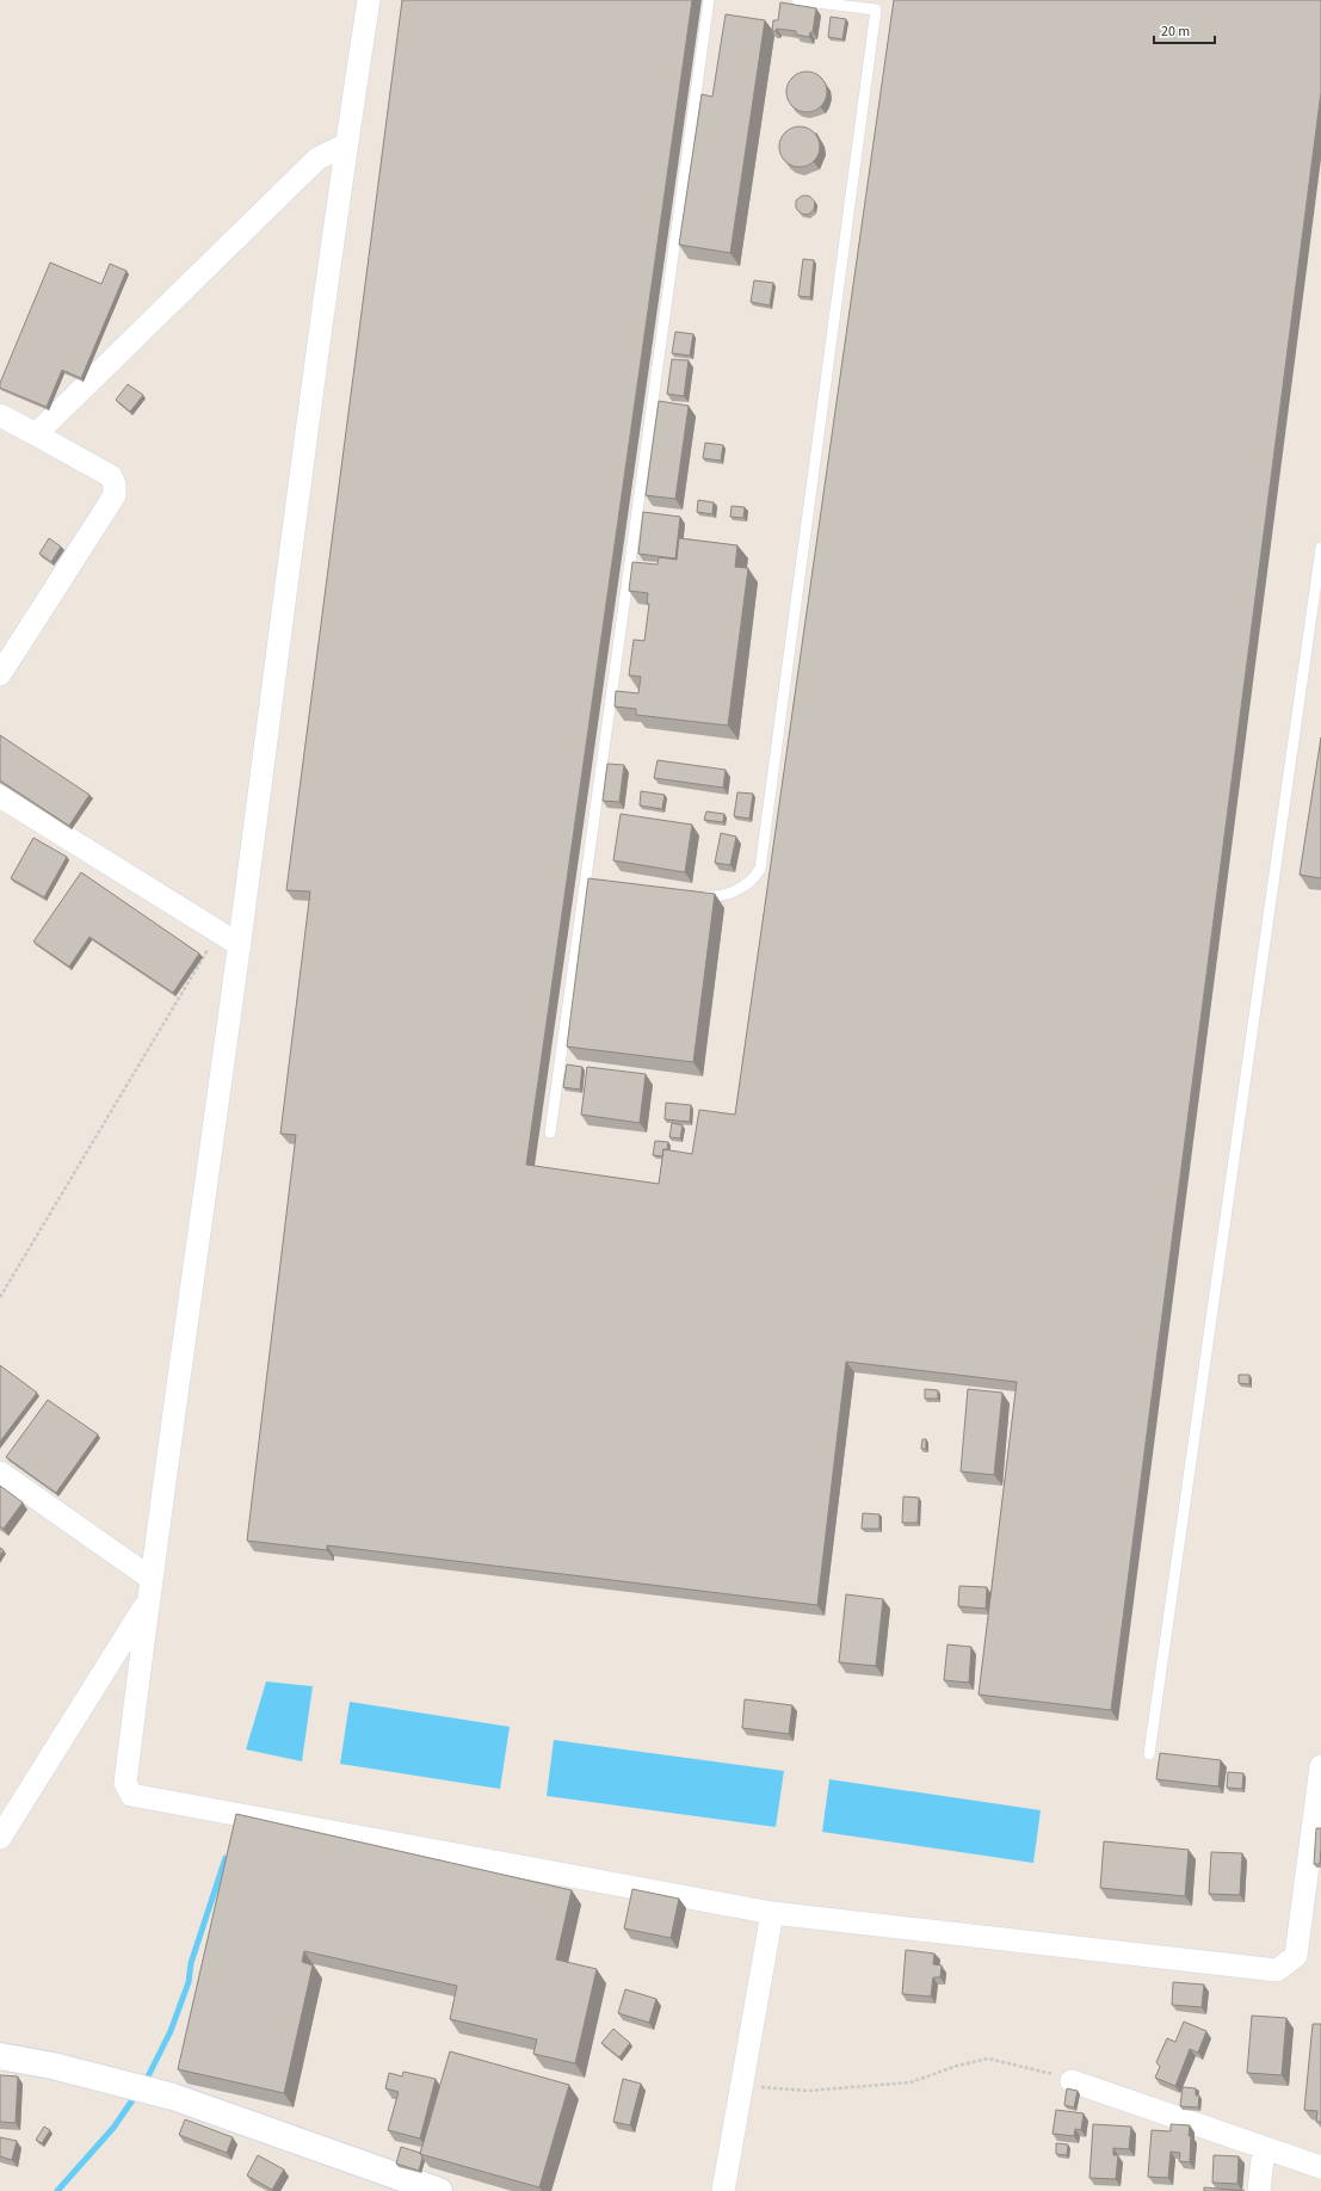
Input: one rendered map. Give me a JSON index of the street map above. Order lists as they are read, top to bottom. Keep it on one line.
{"scale_bar":"20 m"}
